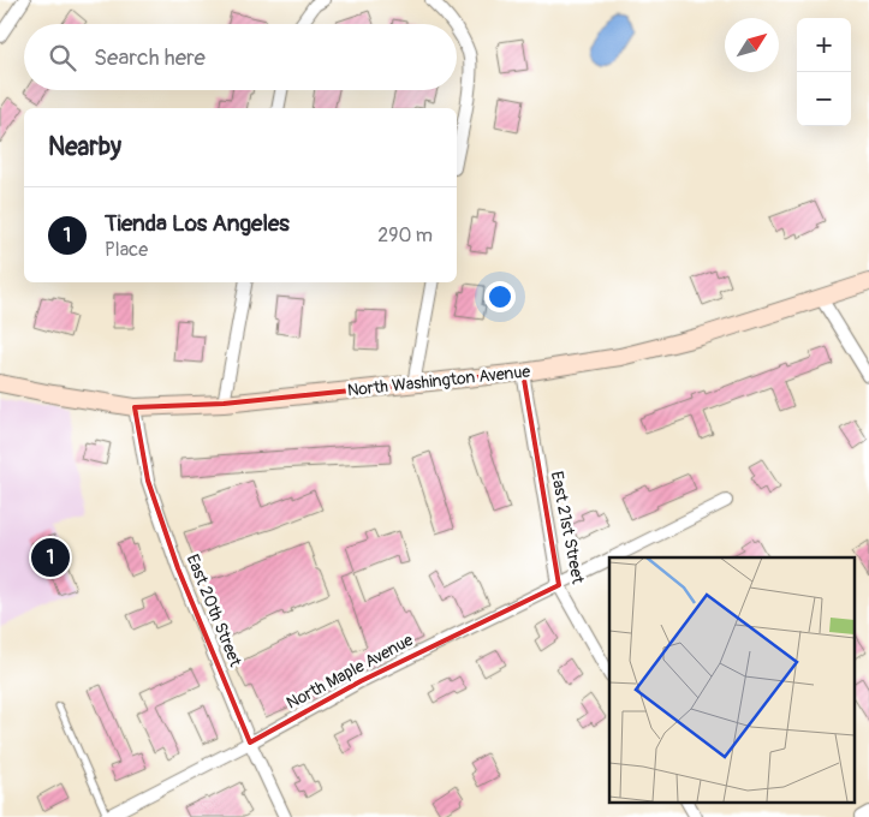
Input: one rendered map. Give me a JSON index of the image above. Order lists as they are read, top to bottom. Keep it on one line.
{"streets":{"main road":["North Washington Avenue"],"street":["East 21st Street","East 20th Street","North Maple Avenue"]},"crossings":[["North Washington Avenue","East 21st Street"],["North Washington Avenue","East 20th Street"],["East 21st Street","North Maple Avenue"],["East 20th Street","North Maple Avenue"]],"north":"top right","page":{"map_buttons":["+","−"],"search":"Search here","heading":"Nearby","list":[{"mark":"1","name":"Tienda Los Angeles","note":"Place","value":"290 m"}],"pins":"1"}}
